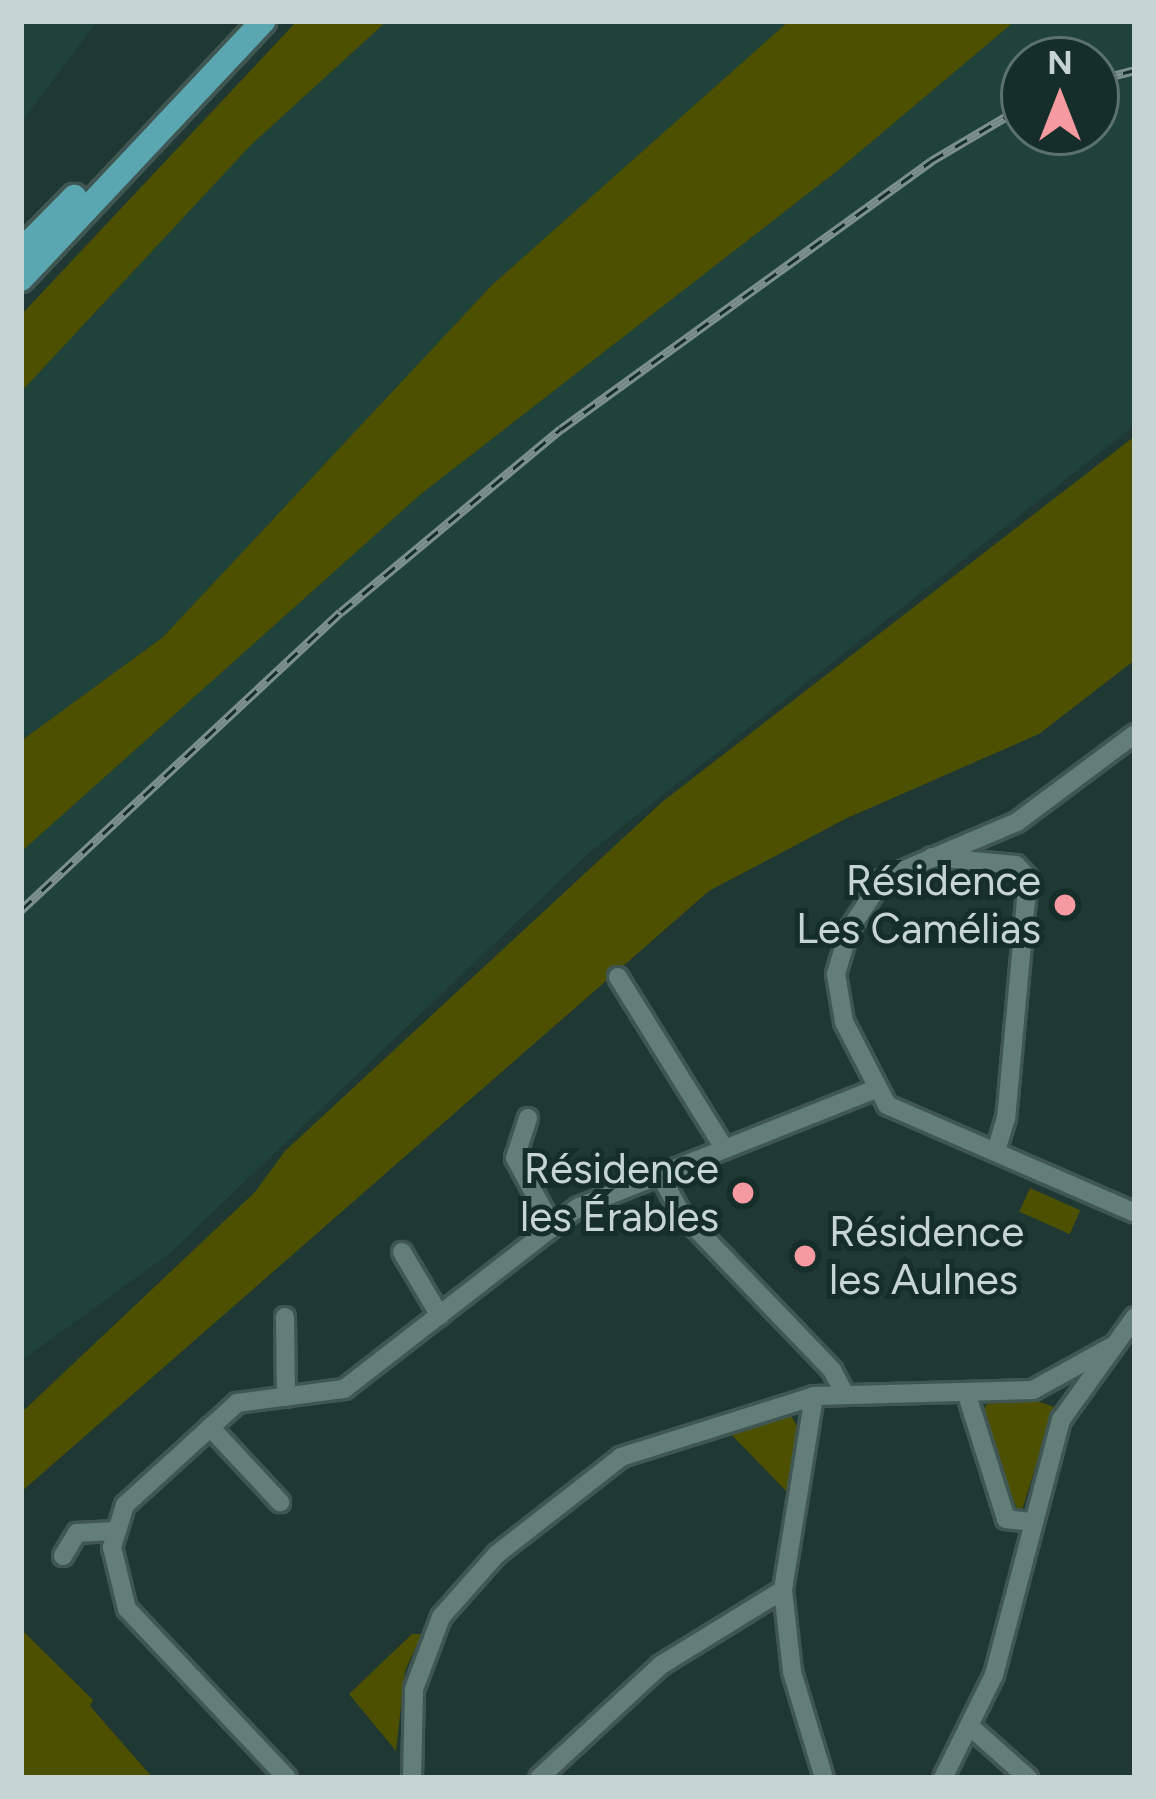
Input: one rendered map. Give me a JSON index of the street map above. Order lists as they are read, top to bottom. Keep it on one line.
{"places":["Résidence Les Camélias","Résidence les Érables","Résidence les Aulnes"],"north":"top"}
